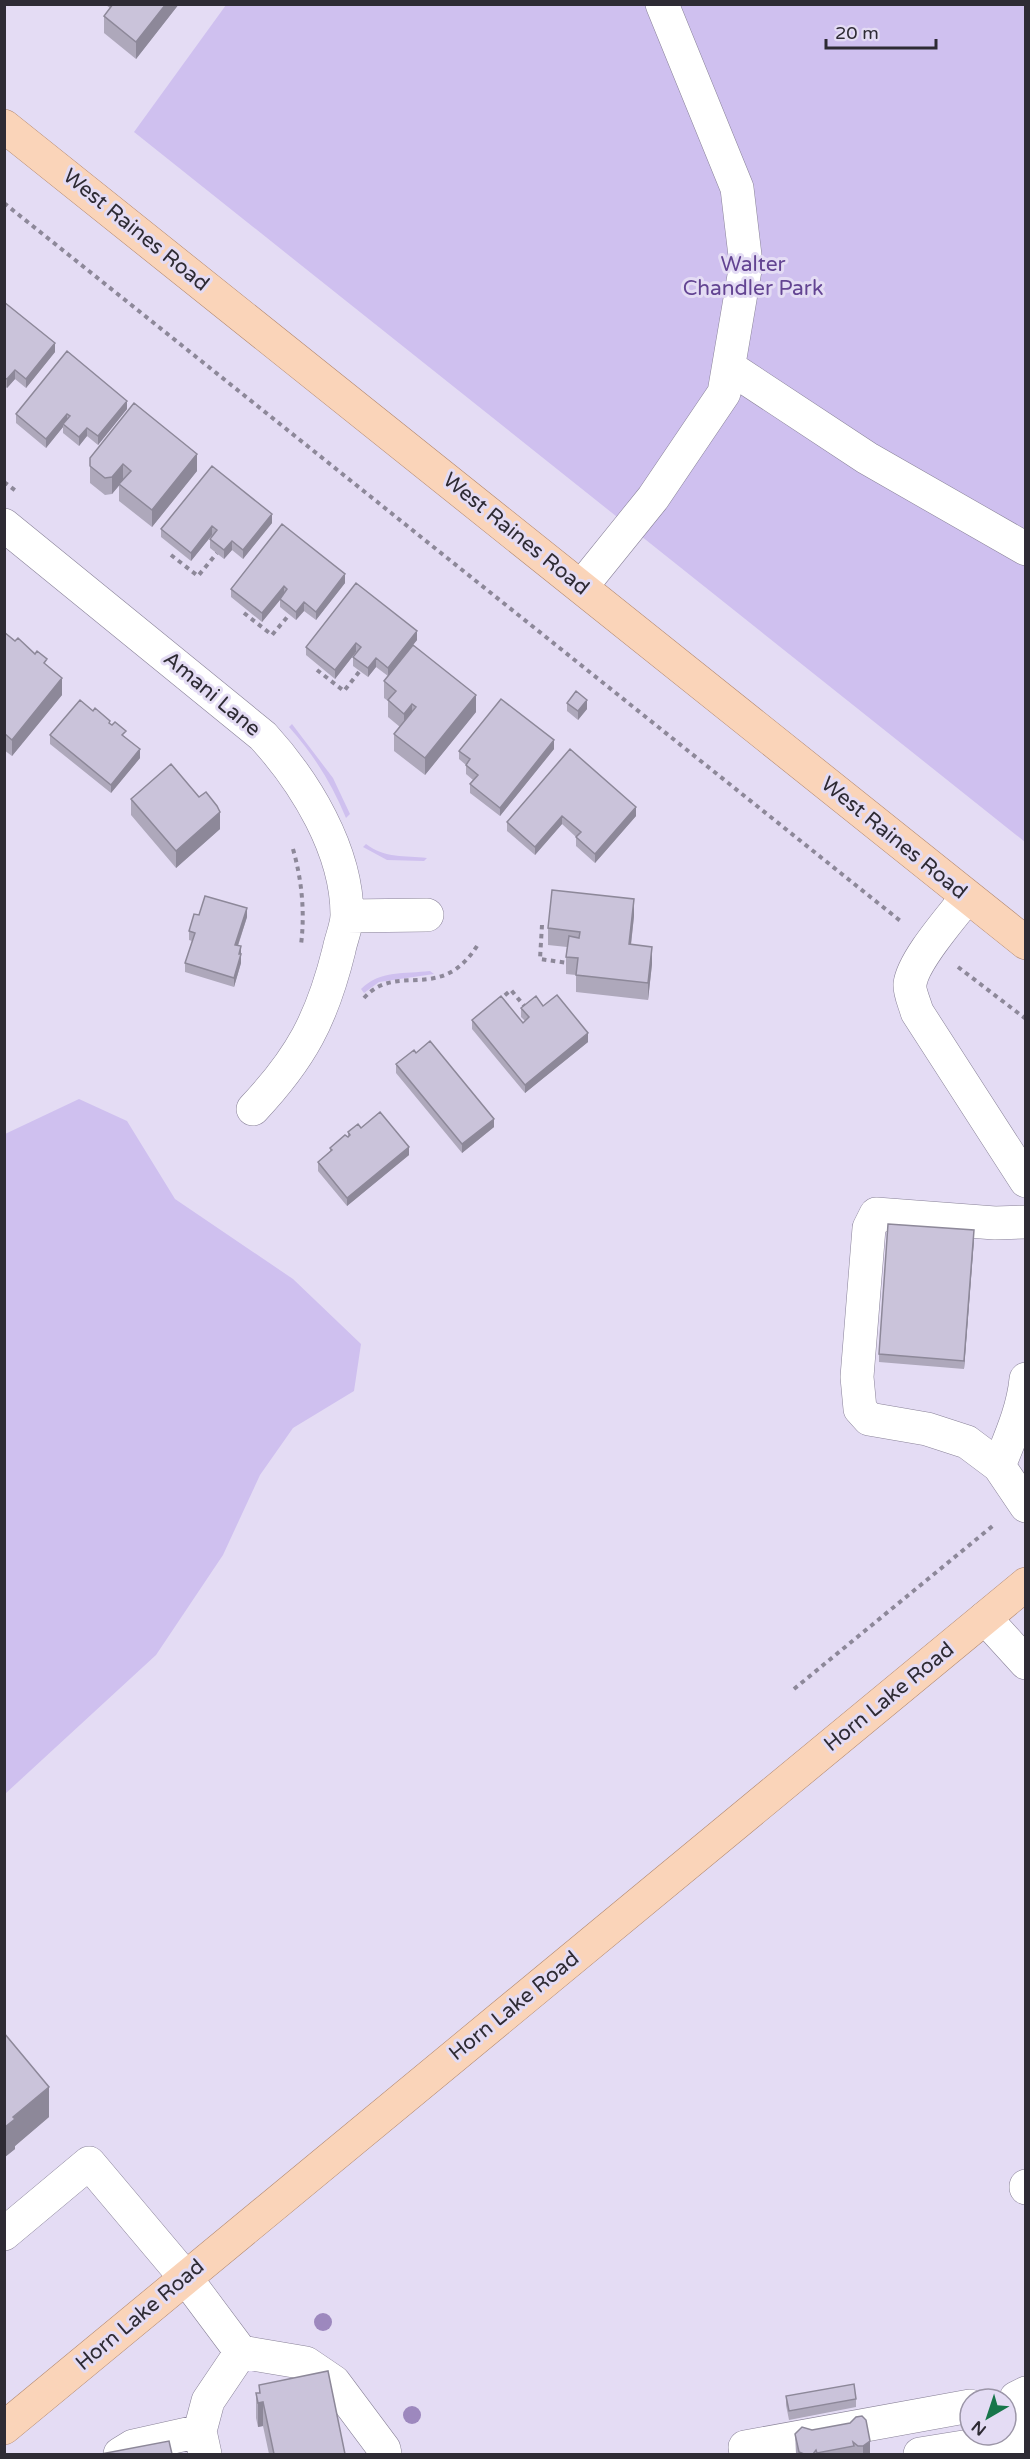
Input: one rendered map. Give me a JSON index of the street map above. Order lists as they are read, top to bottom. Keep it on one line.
{"streets":{"main road":["West Raines Road","Horn Lake Road"],"street":["Amani Lane"]},"parks":["Walter Chandler Park"],"scale_bar":"20 m","north":"bottom left"}
